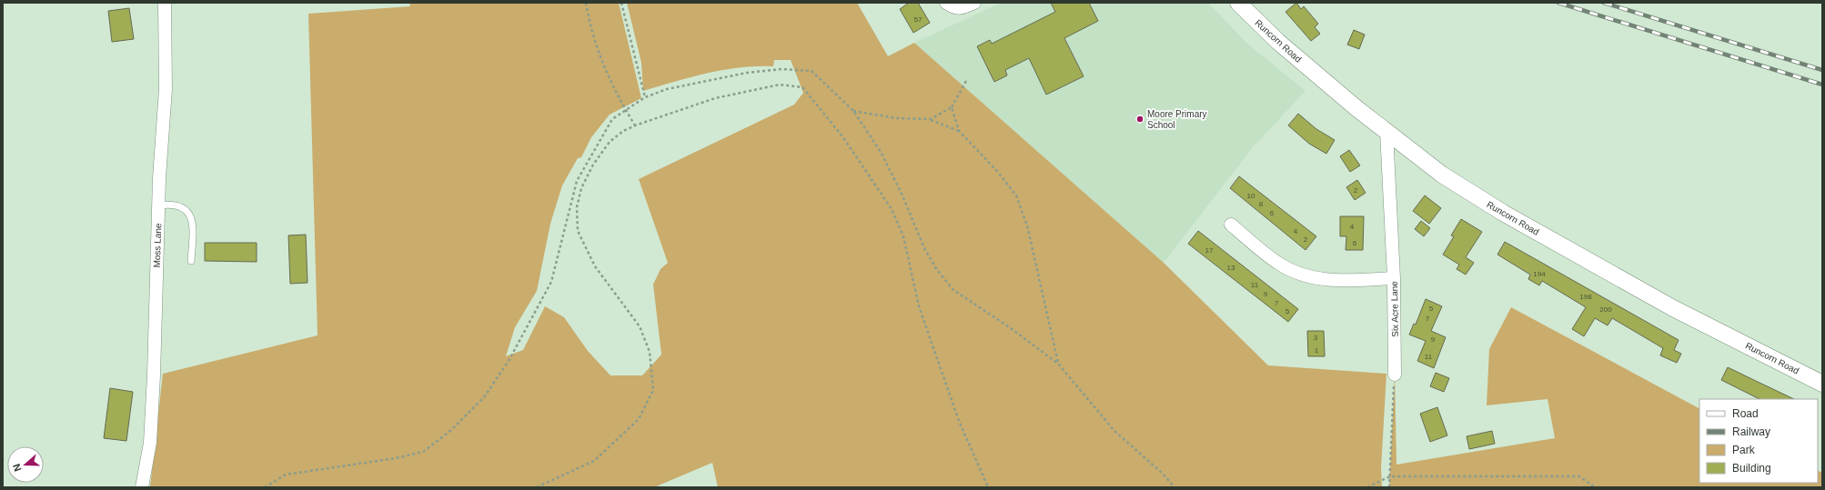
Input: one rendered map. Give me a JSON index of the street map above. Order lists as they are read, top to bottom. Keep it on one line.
{"streets":{"street":["Runcorn Road","Moss Lane","Six Acre Lane"]},"crossings":[["Runcorn Road","Six Acre Lane"]],"places":["Moore Primary School"],"house_numbers":["57","2","10","8","6","4","4","2","6","17","13","194","11","9","198","7","5","200","5","7","3","9","1","11"],"legend":["Road","Railway","Park","Building"],"north":"left"}
